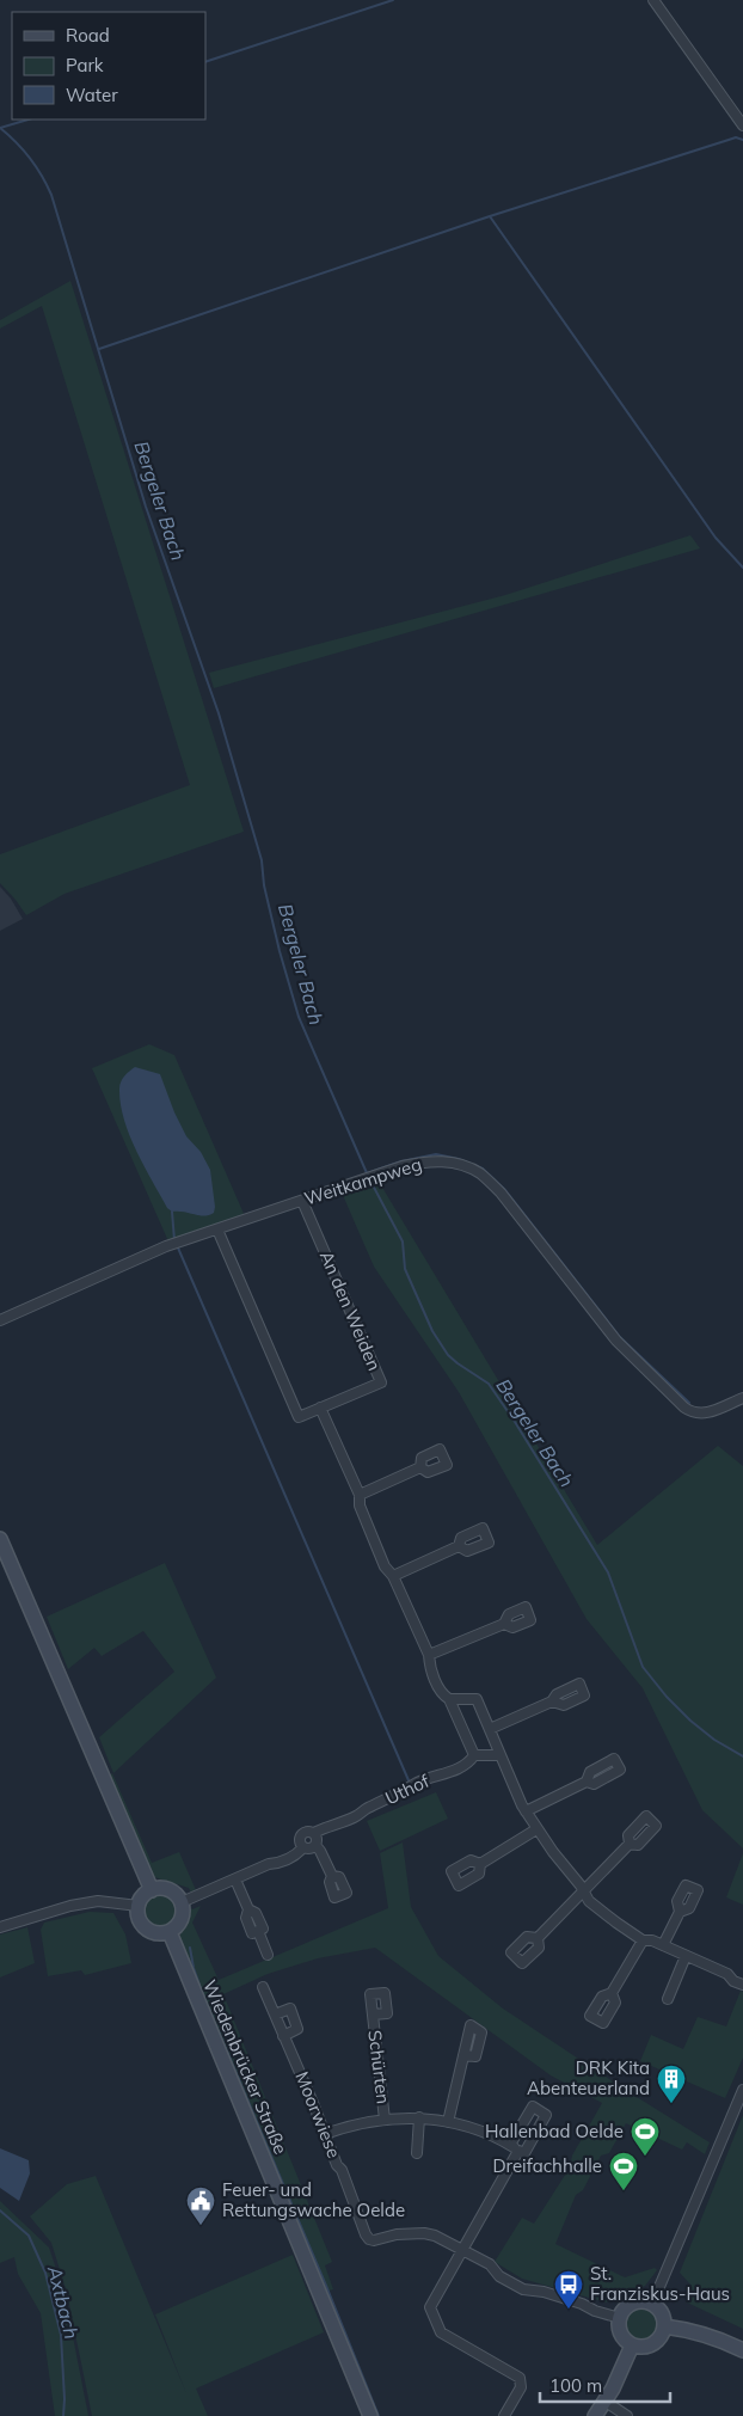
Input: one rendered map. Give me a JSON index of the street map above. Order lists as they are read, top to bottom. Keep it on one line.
{"streets":{"street":["Weitkampweg","An den Weiden","Uthof","Wiedenbrücker Straße","Schürten","Moorwiese"]},"crossings":[["Weitkampweg","An den Weiden"],["Schürten","Moorwiese"]],"water":["Bergeler Bach","Axtbach"],"places":{"building":["DRK Kita Abenteuerland"],"sports":["Hallenbad Oelde","Dreifachhalle"],"public building":["Feuer- und Rettungswache Oelde"],"bus stop":["St. Franziskus-Haus"]},"legend":["Road","Park","Water"],"scale_bar":"100 m"}
